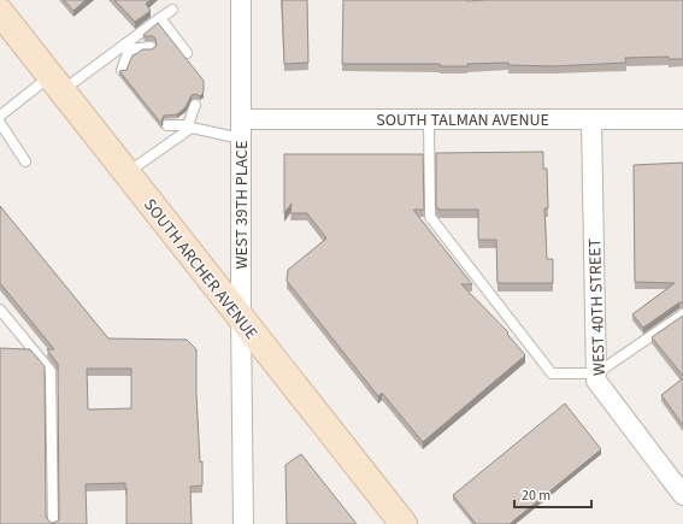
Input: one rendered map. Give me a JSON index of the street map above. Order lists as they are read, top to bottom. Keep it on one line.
{"streets":{"main road":["SOUTH ARCHER AVENUE"],"street":["SOUTH TALMAN AVENUE","WEST 39TH PLACE","WEST 40TH STREET"]},"crossings":[["SOUTH TALMAN AVENUE","WEST 39TH PLACE"],["SOUTH TALMAN AVENUE","WEST 40TH STREET"],["WEST 39TH PLACE","SOUTH ARCHER AVENUE"]],"scale_bar":"20 m"}
